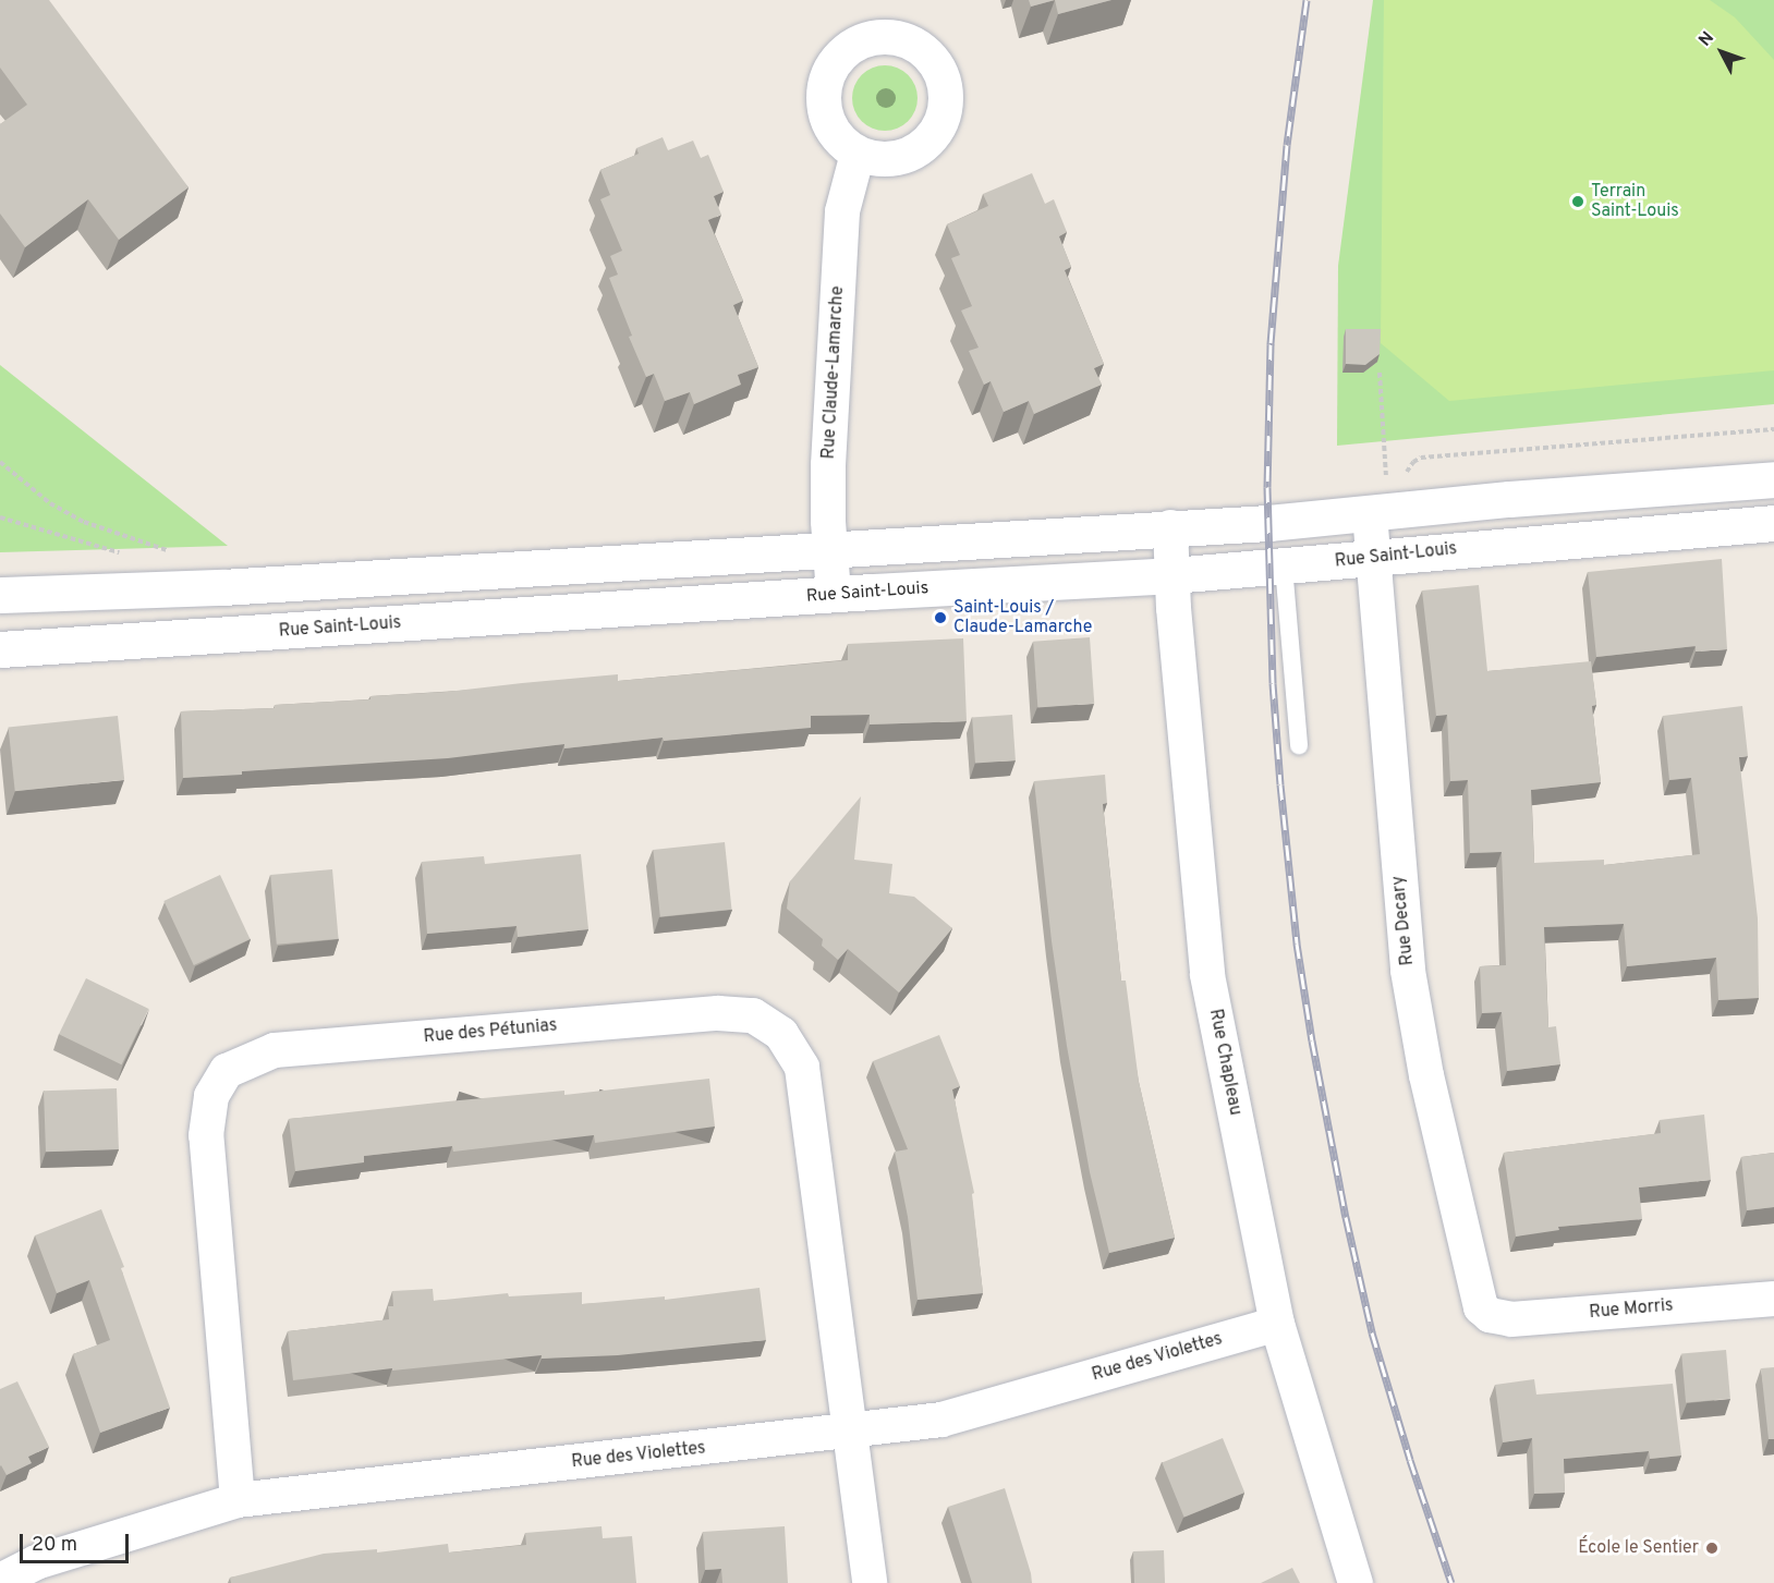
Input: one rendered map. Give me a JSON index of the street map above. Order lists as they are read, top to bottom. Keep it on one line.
{"streets":{"street":["Rue Claude-Lamarche","Rue Saint-Louis","Rue Decary","Rue des Pétunias","Rue Chapleau","Rue Morris","Rue des Violettes"]},"crossings":[["Rue Claude-Lamarche","Rue Saint-Louis"],["Rue Saint-Louis","Rue Decary"],["Rue Saint-Louis","Rue Chapleau"],["Rue Decary","Rue Morris"],["Rue des Pétunias","Rue des Violettes"],["Rue Chapleau","Rue des Violettes"]],"places":["Terrain Saint-Louis","Saint-Louis / Claude-Lamarche","École le Sentier"],"scale_bar":"20 m","north":"top left"}
